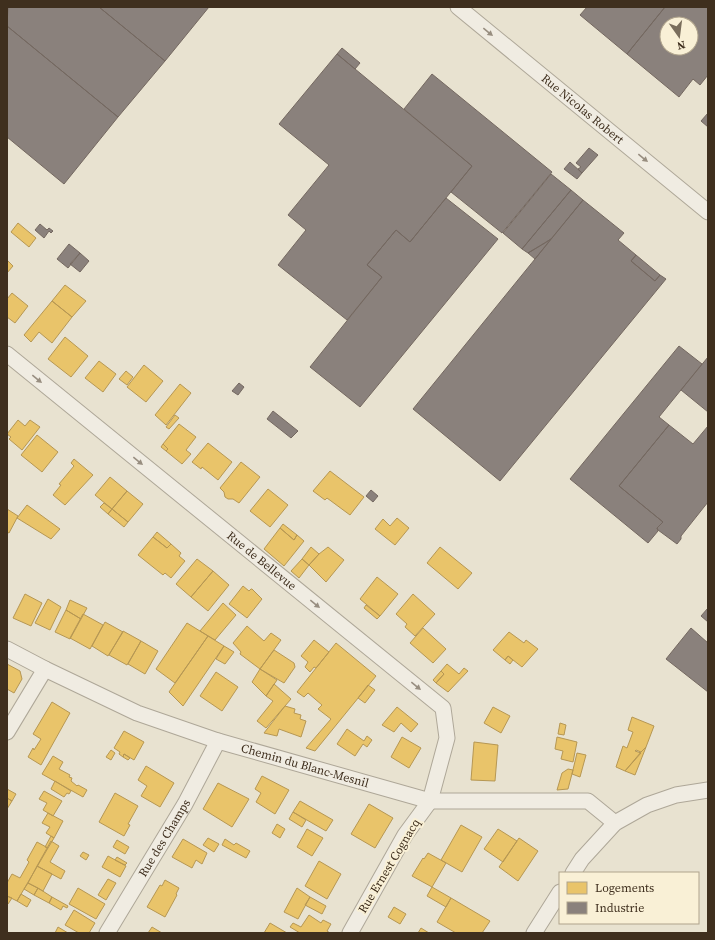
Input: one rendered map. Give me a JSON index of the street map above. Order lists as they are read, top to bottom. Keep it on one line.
{"streets":{"street":["Rue Nicolas Robert","Rue de Bellevue","Chemin du Blanc-Mesnil","Rue des Champs","Rue Ernest Cognacq"]},"crossings":[["Rue de Bellevue","Chemin du Blanc-Mesnil"],["Rue de Bellevue","Rue Ernest Cognacq"],["Chemin du Blanc-Mesnil","Rue des Champs"],["Chemin du Blanc-Mesnil","Rue Ernest Cognacq"]],"one_way":["Rue Nicolas Robert","Rue de Bellevue"],"legend":["Logements","Industrie"],"north":"bottom"}
